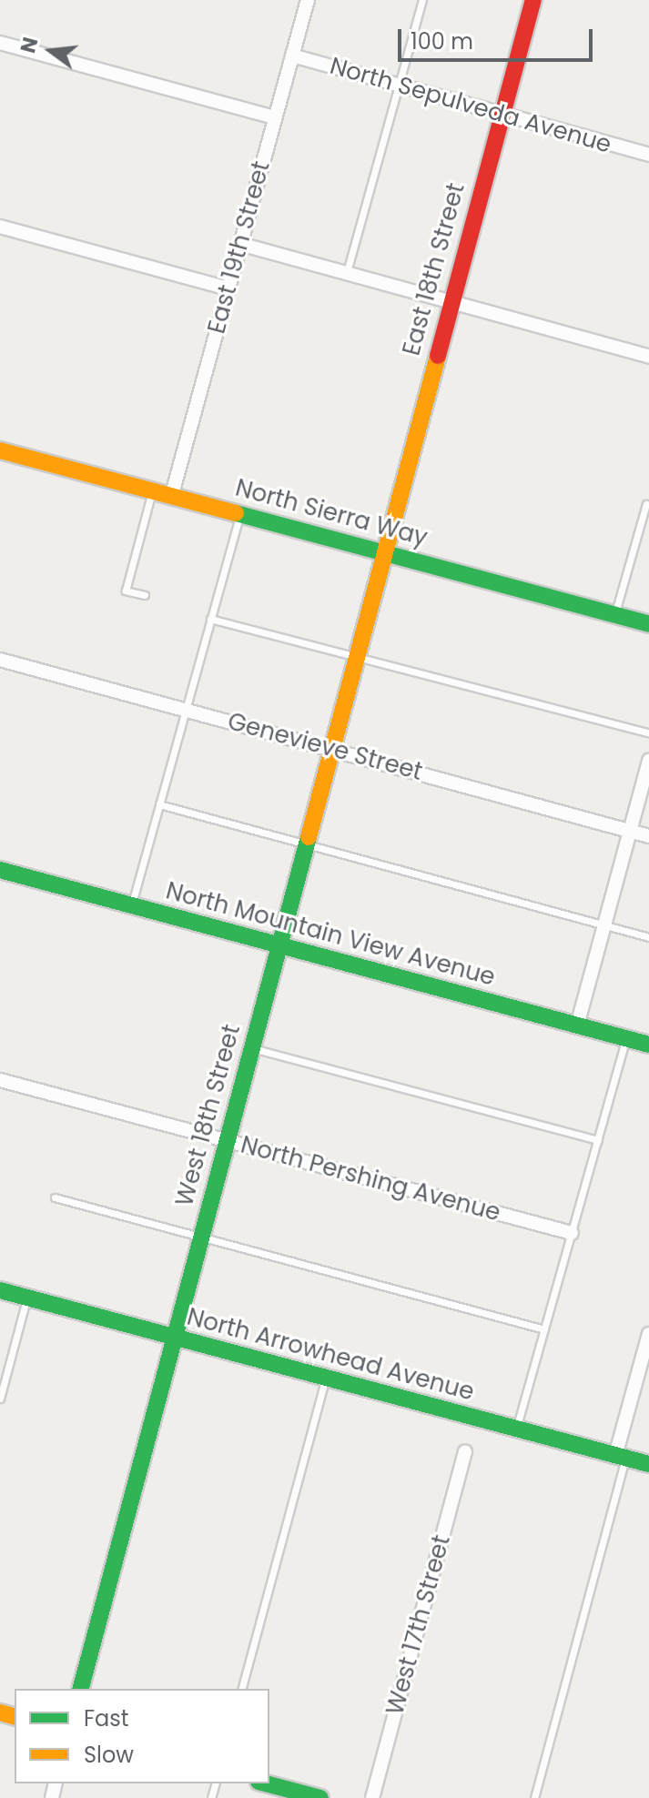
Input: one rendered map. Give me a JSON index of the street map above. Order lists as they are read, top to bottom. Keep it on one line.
{"streets":{"street":["North Sepulveda Avenue","East 19th Street","East 18th Street","North Sierra Way","Genevieve Street","North Mountain View Avenue","West 18th Street","North Pershing Avenue","North Arrowhead Avenue","West 17th Street"]},"crossings":[["North Sepulveda Avenue","East 19th Street"],["North Sepulveda Avenue","East 18th Street"],["East 19th Street","North Sierra Way"],["East 18th Street","North Sierra Way"],["East 18th Street","West 18th Street"],["North Sierra Way","West 18th Street"],["Genevieve Street","West 18th Street"],["North Mountain View Avenue","West 18th Street"],["West 18th Street","North Pershing Avenue"],["West 18th Street","North Arrowhead Avenue"]],"legend":["Fast","Slow"],"scale_bar":"100 m","north":"left"}
